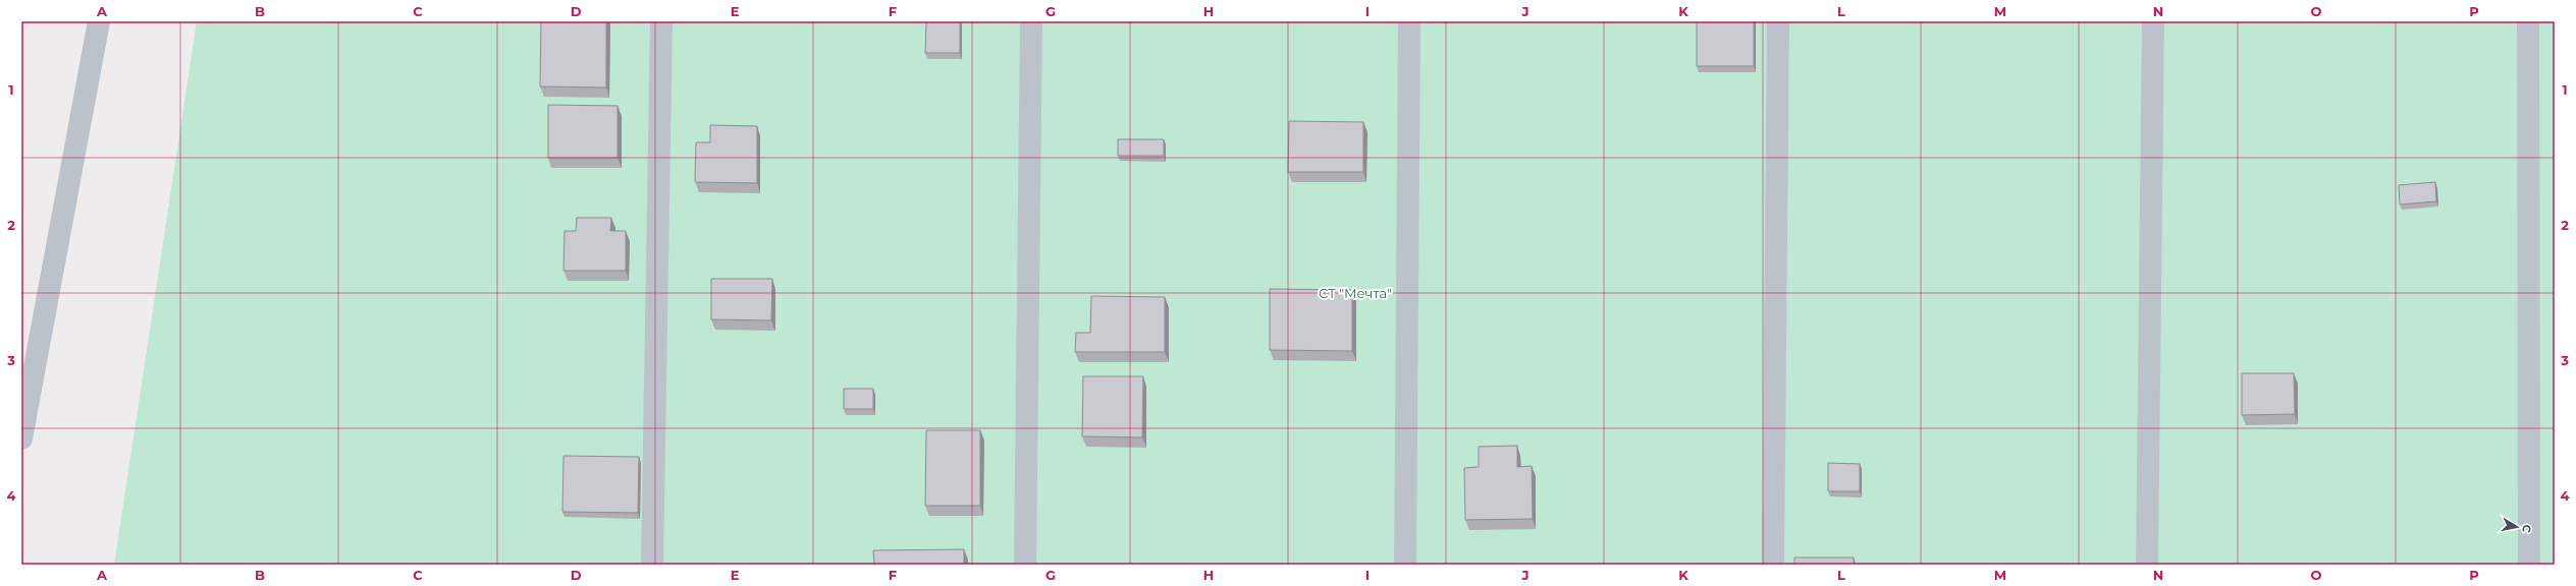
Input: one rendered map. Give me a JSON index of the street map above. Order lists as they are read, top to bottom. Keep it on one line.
{"parks":["СТ \"Мечта\""],"north":"right","grid":{"columns":["A","B","C","D","E","F","G","H","I","J","K","L","M","N","O","P"],"rows":["1","2","3","4"]}}
